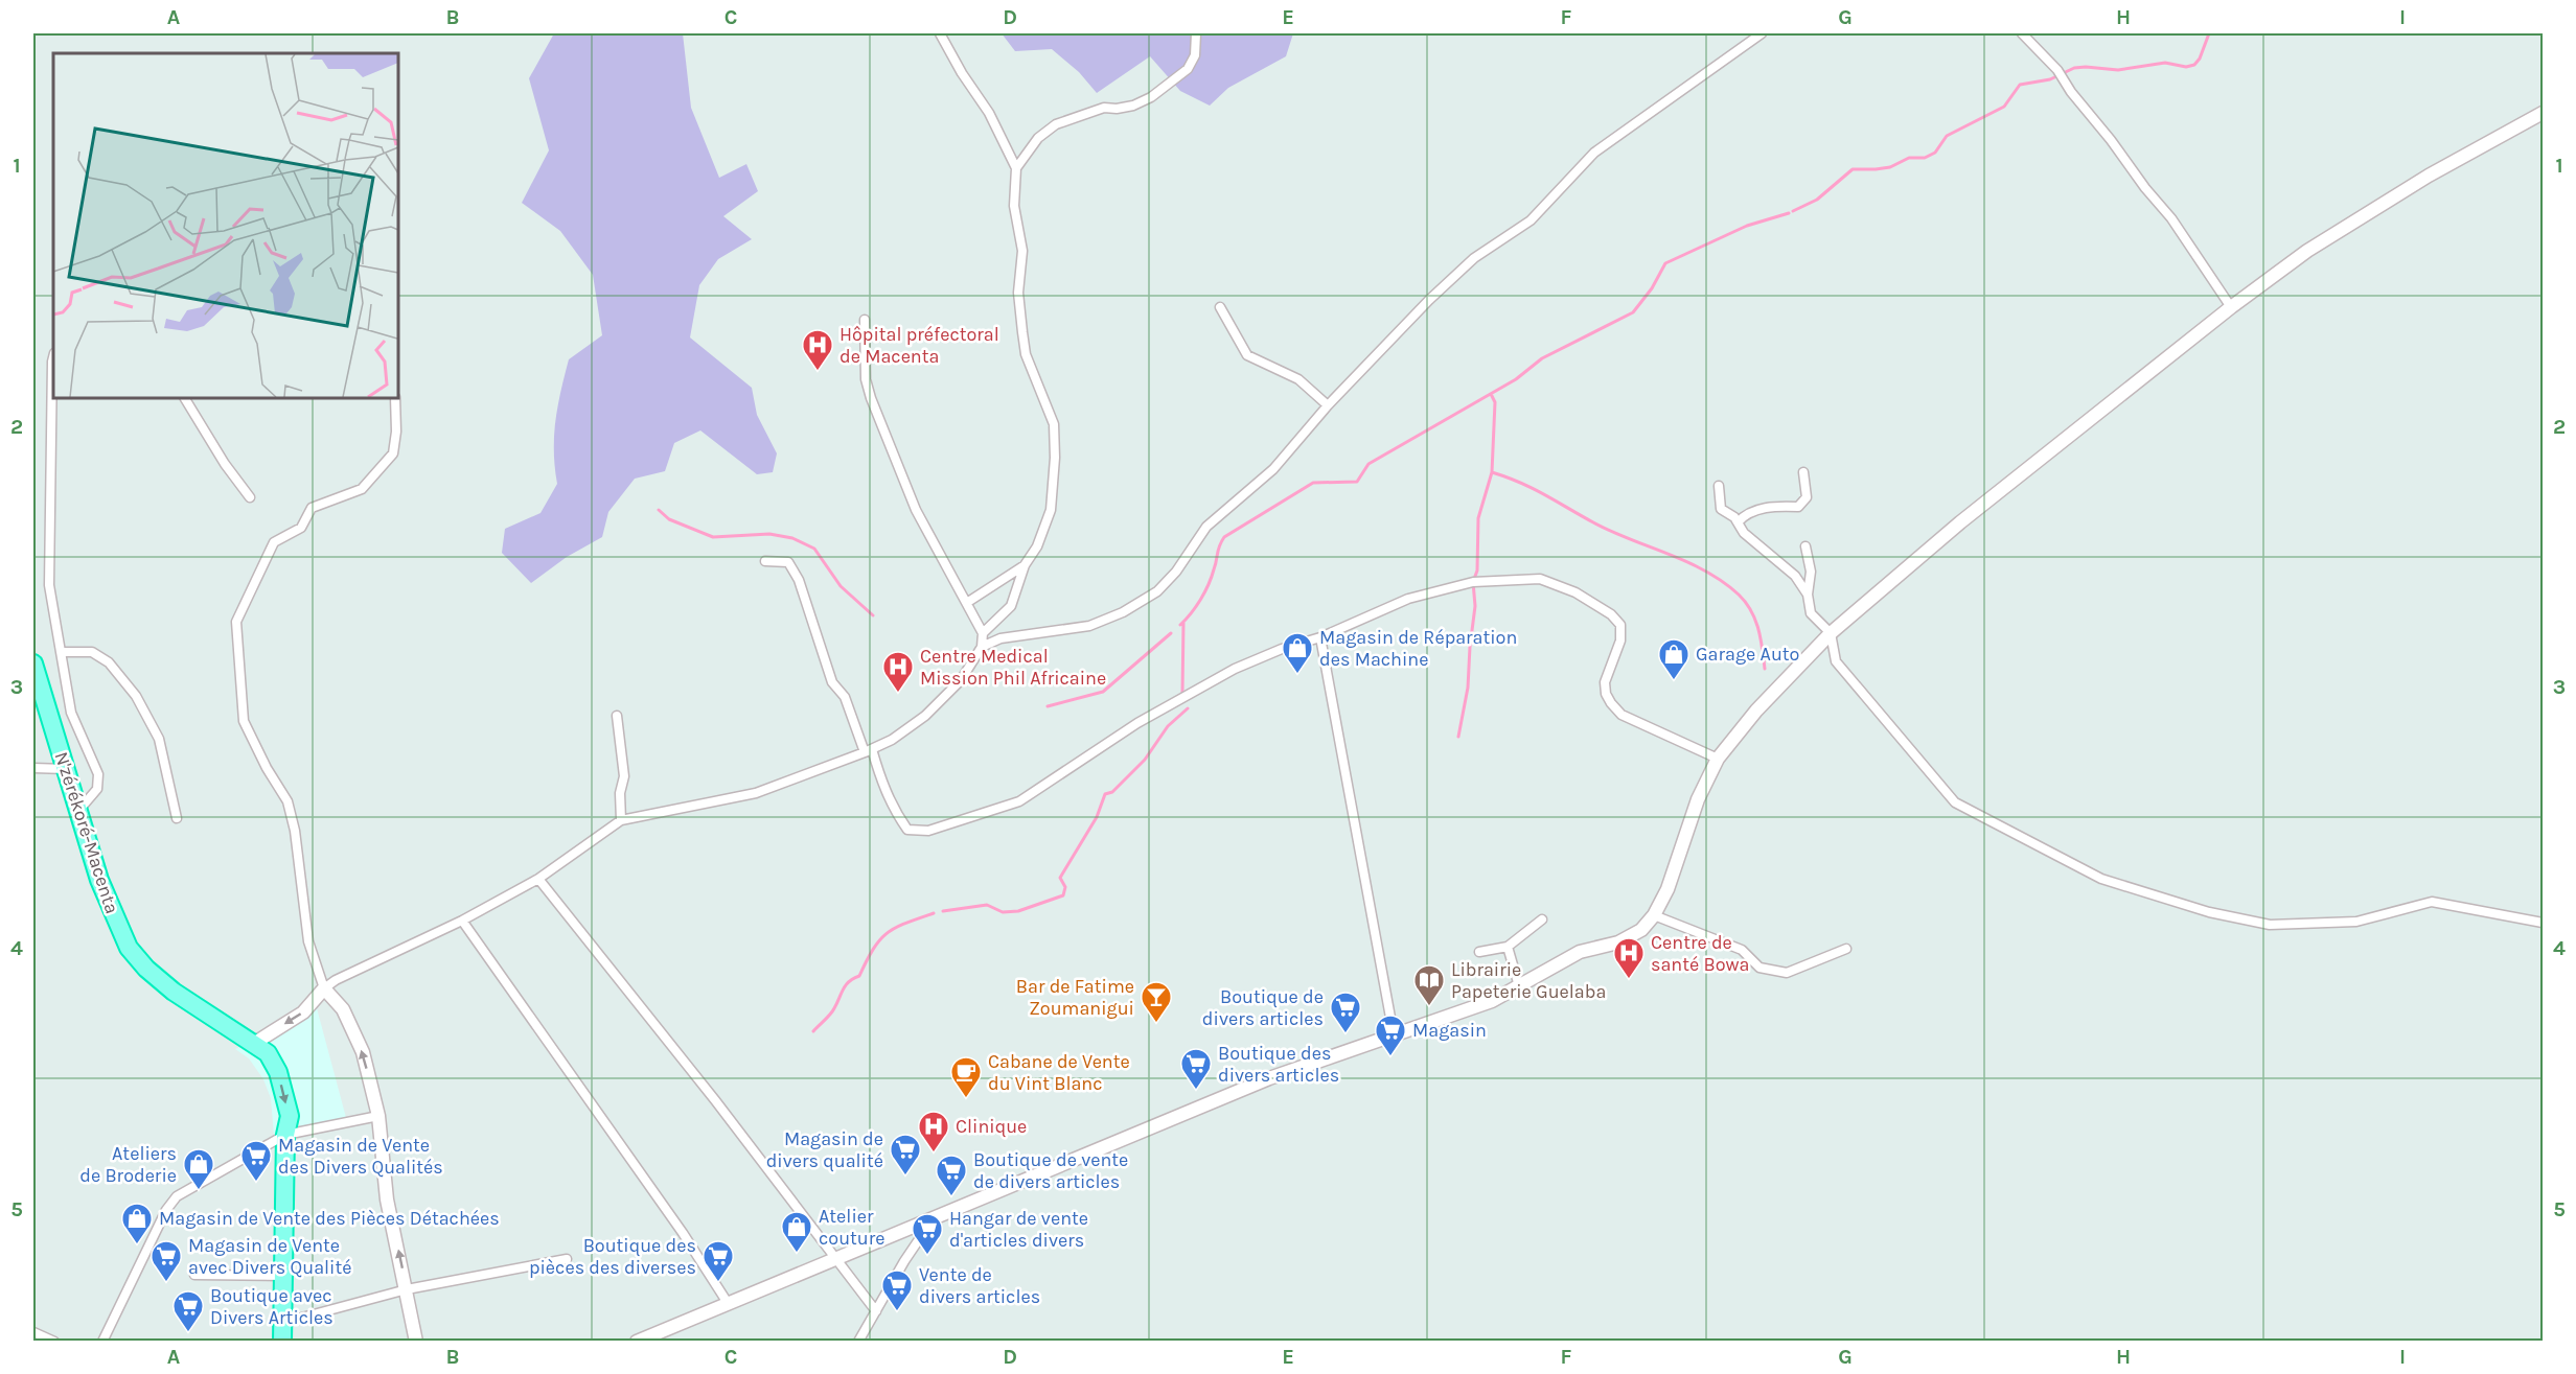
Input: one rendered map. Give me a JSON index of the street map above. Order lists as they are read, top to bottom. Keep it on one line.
{"streets":{"highway":["N'zérékoré-Macenta"]},"places":{"hospital":["Hôpital préfectoral de Macenta","Centre Medical Mission Phil Africaine","Centre de santé Bowa","Clinique"],"shop":["Magasin de Réparation des Machine","Garage Auto","Ateliers de Broderie","Magasin de Vente des Pièces Détachées","Atelier couture"],"library":["Librairie Papeterie Guelaba"],"bar":["Bar de Fatime Zoumanigui"],"supermarket":["Boutique de divers articles","Magasin","Boutique des divers articles","Magasin de divers qualité","Magasin de Vente des Divers Qualités","Boutique de vente de divers articles","Hangar de vente d'articles divers","Magasin de Vente avec Divers Qualité","Boutique des pièces des diverses","Vente de divers articles","Boutique avec Divers Articles"],"cafe":["Cabane de Vente du Vint Blanc"]},"grid":{"columns":["A","B","C","D","E","F","G","H","I"],"rows":["1","2","3","4","5"]}}
